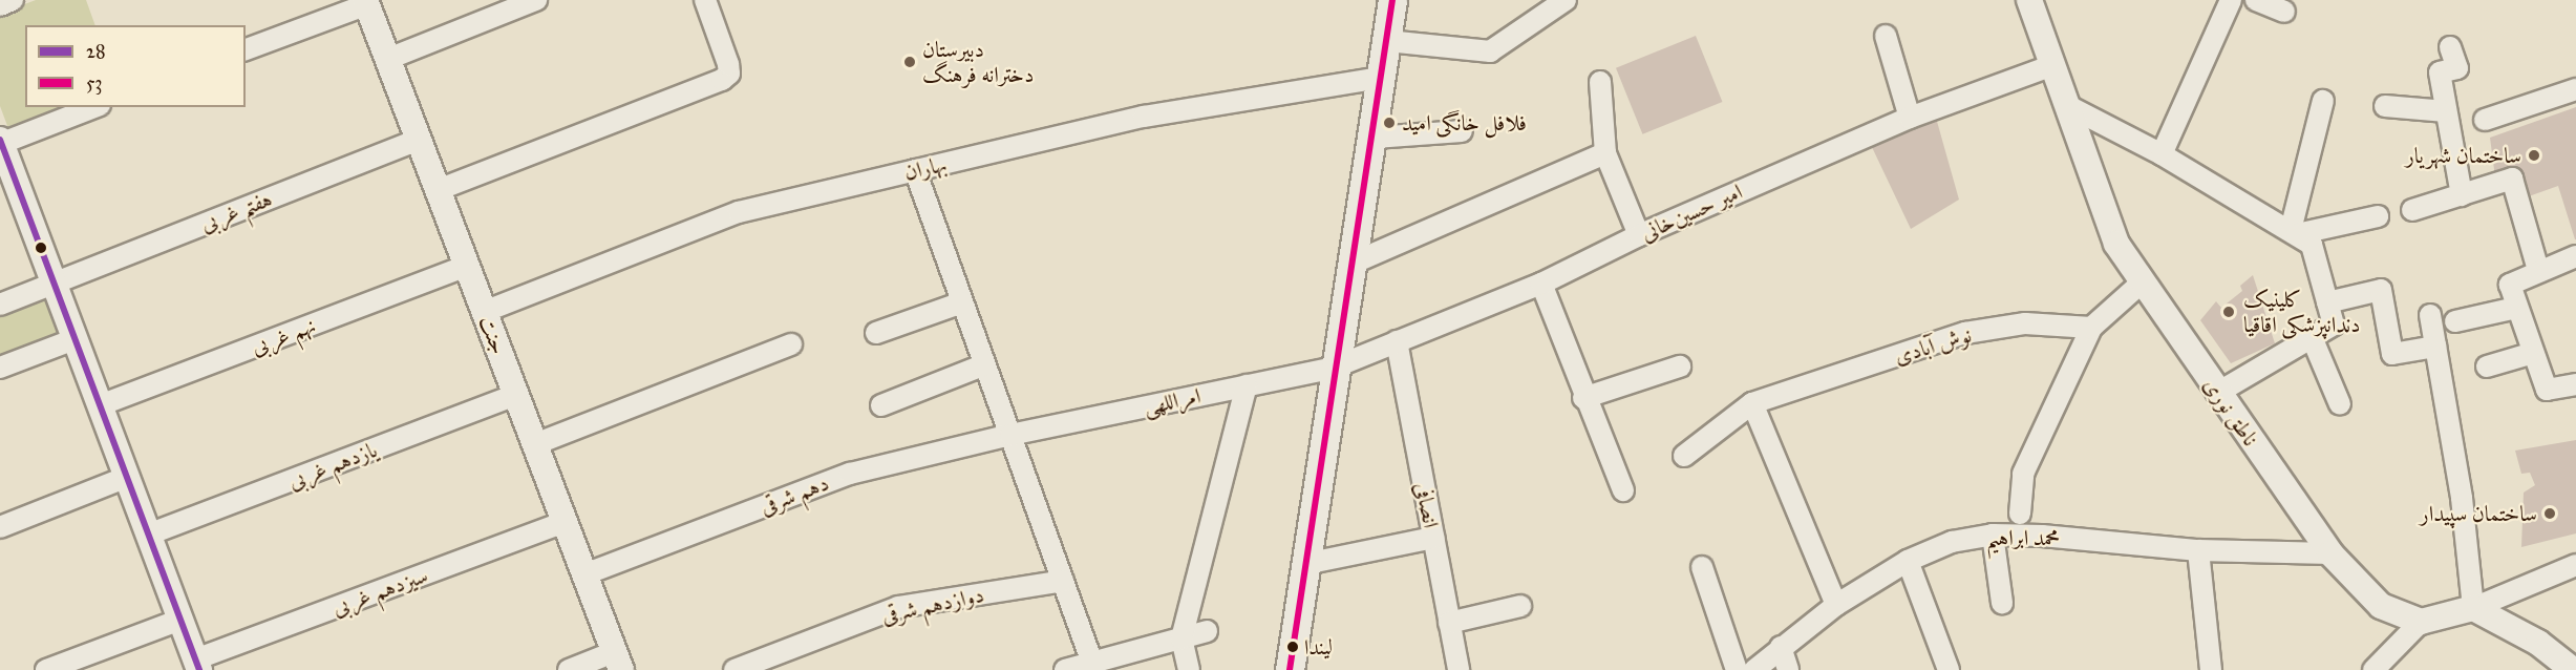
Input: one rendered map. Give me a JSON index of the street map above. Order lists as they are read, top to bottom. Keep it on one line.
{"streets":{"street":["بهاران","هفتم غربی","امیر حسین‌خانی","جنت","نهم غربی","نوش آبادی","امراللهی","ناطق نوری","یازدهم غربی","دهم شرقی","انصافی","محمد ابراهیم","سیزدهم غربی","دوازدهم شرقی"]},"crossings":[["بهاران","جنت"],["هفتم غربی","جنت"],["امیر حسین‌خانی","امراللهی"],["امیر حسین‌خانی","ناطق نوری"],["امیر حسین‌خانی","انصافی"],["جنت","نهم غربی"],["جنت","یازدهم غربی"],["جنت","دهم شرقی"],["جنت","سیزدهم غربی"],["امراللهی","دهم شرقی"],["ناطق نوری","محمد ابراهیم"]],"places":["دبیرستان دخترانه فرهنگ","فلافل خانگی امید","ساختمان شهریار","کلینیک دندانپزشکی اقاقیا","ساختمان سپیدار","لیندا"],"lines":["transit line 53","transit line 28"],"legend":["28","53"]}
